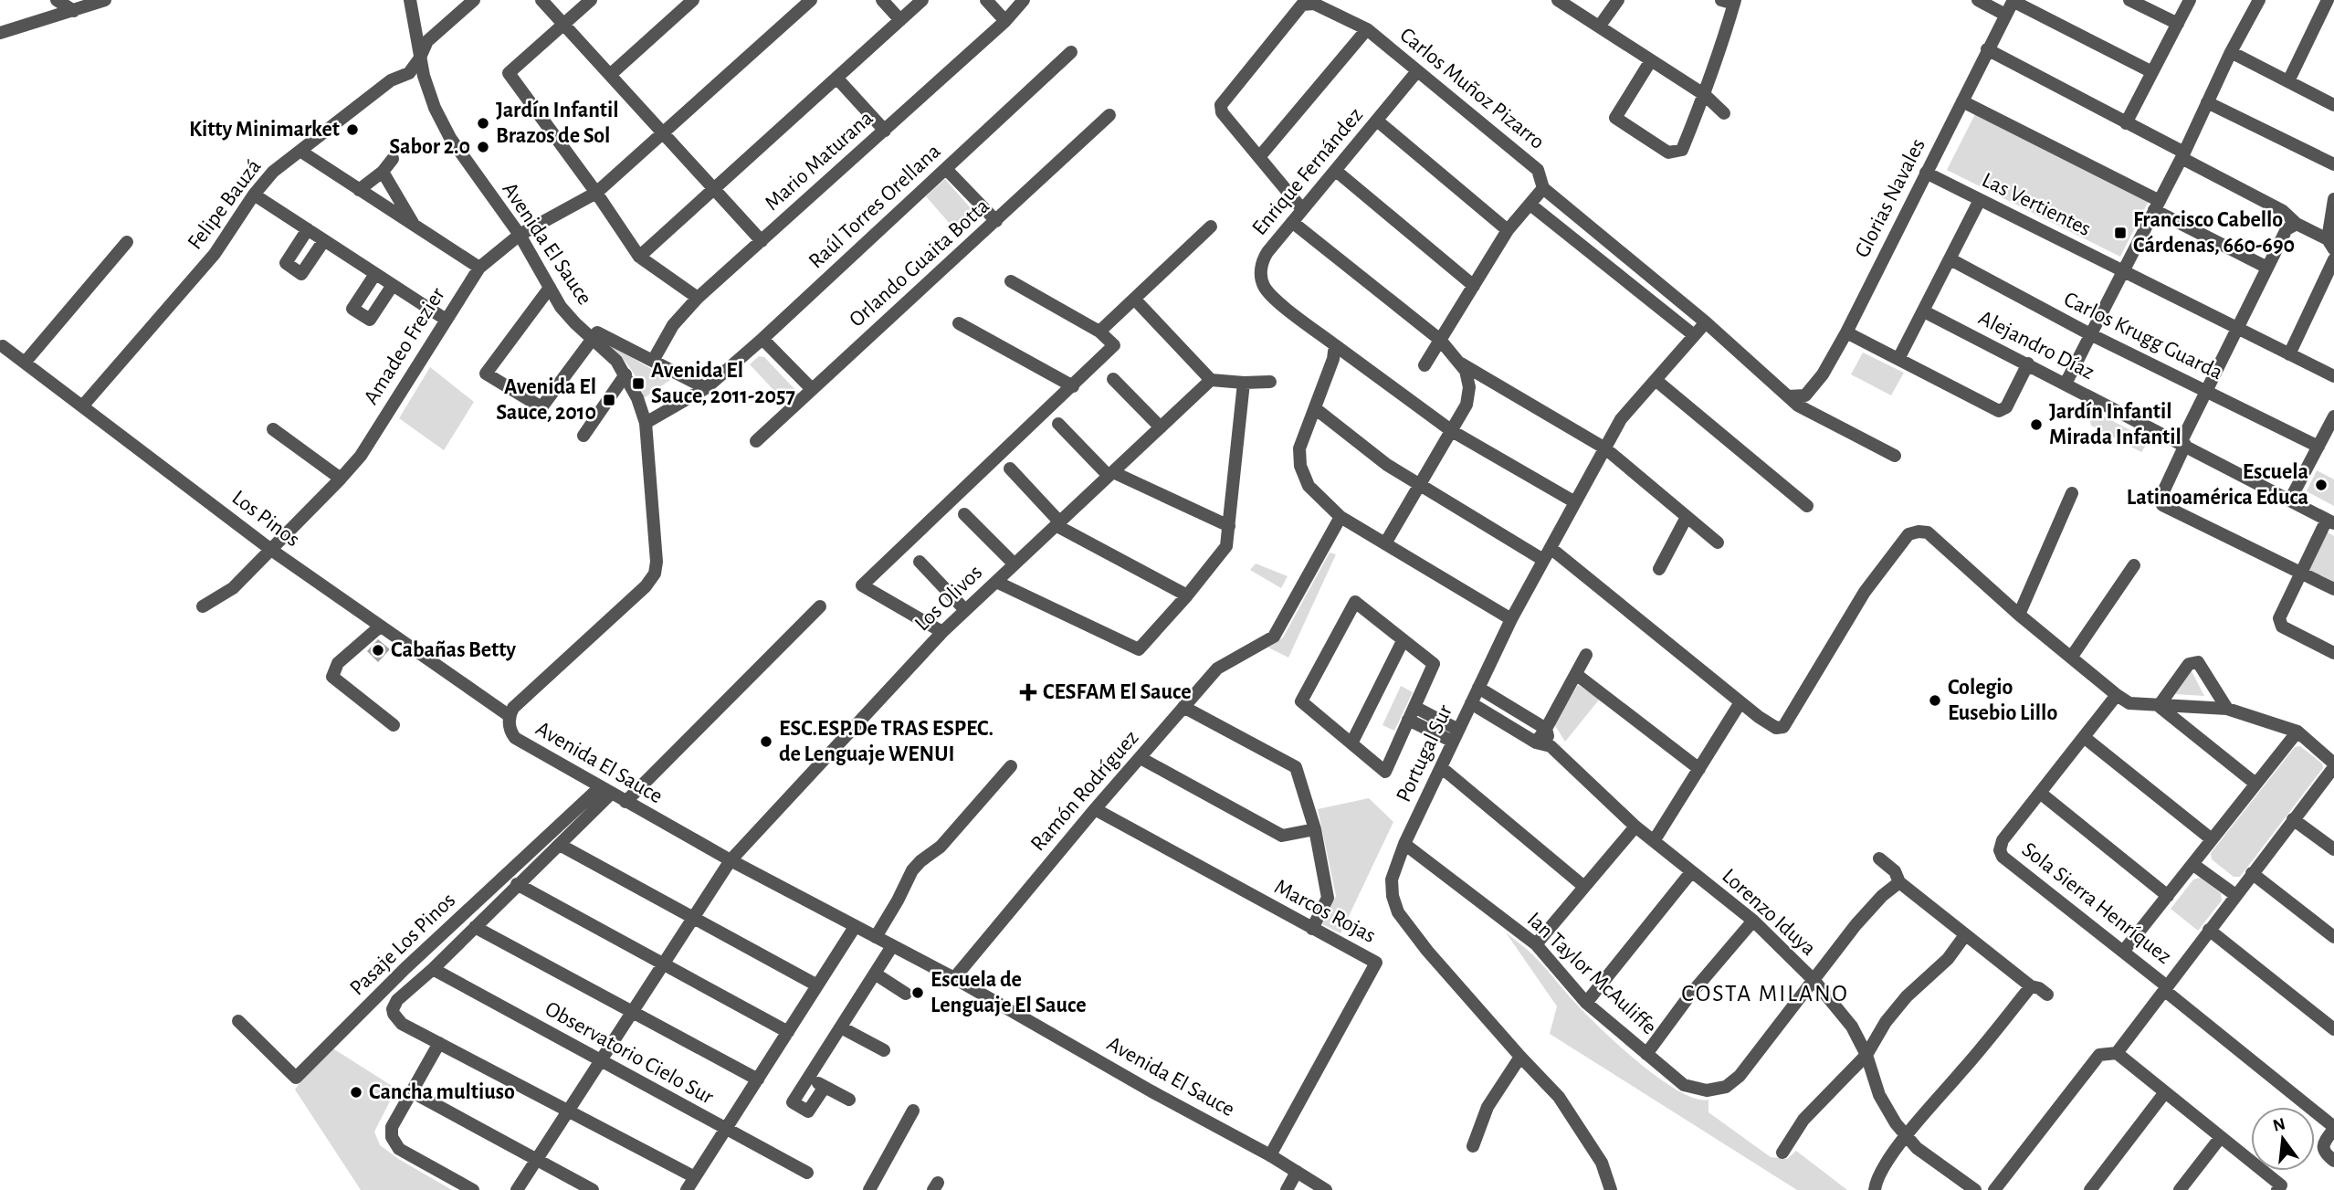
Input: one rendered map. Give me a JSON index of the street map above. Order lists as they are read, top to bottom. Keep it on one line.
{"streets":{"street":["Carlos Muñoz Pizarro","Mario Maturana","Enrique Fernández","Glorias Navales","Felipe Bauzá","Las Vertientes","Raúl Torres Orellana","Avenida El Sauce","Orlando Guaita Botta","Carlos Krugg Guarda","Alejandro Díaz","Amadeo Frezier","Los Pinos","Los Olivos","Portugal Sur","Ramón Rodríguez","Sola Sierra Henríquez","Marcos Rojas","Lorenzo Iduya","Pasaje Los Pinos","Ian Taylor McAuliffe","Observatorio Cielo Sur"]},"crossings":[["Carlos Muñoz Pizarro","Enrique Fernández"],["Carlos Muñoz Pizarro","Glorias Navales"],["Carlos Muñoz Pizarro","Portugal Sur"],["Glorias Navales","Las Vertientes"],["Felipe Bauzá","Avenida El Sauce"],["Felipe Bauzá","Los Pinos"],["Raúl Torres Orellana","Avenida El Sauce"],["Avenida El Sauce","Amadeo Frezier"],["Avenida El Sauce","Los Pinos"],["Avenida El Sauce","Los Olivos"],["Avenida El Sauce","Ramón Rodríguez"],["Avenida El Sauce","Marcos Rojas"],["Avenida El Sauce","Pasaje Los Pinos"],["Amadeo Frezier","Los Pinos"],["Los Olivos","Observatorio Cielo Sur"],["Portugal Sur","Lorenzo Iduya"],["Portugal Sur","Ian Taylor McAuliffe"],["Ramón Rodríguez","Marcos Rojas"],["Lorenzo Iduya","Ian Taylor McAuliffe"]],"districts":["COSTA MILANO"],"places":{"other":["Jardín Infantil Brazos de Sol","Kitty Minimarket","Sabor 2.0","Jardín Infantil Mirada Infantil","Escuela Latinoamérica Educa","Cabañas Betty","Colegio Eusebio Lillo","ESC.ESP.De TRAS ESPEC. de Lenguaje WENUI","Escuela de Lenguaje El Sauce","Cancha multiuso"],"transit":["Francisco Cabello Cárdenas, 660-690","Avenida El Sauce, 2011-2057","Avenida El Sauce, 2010"],"health":["CESFAM El Sauce"]},"north":"top"}
